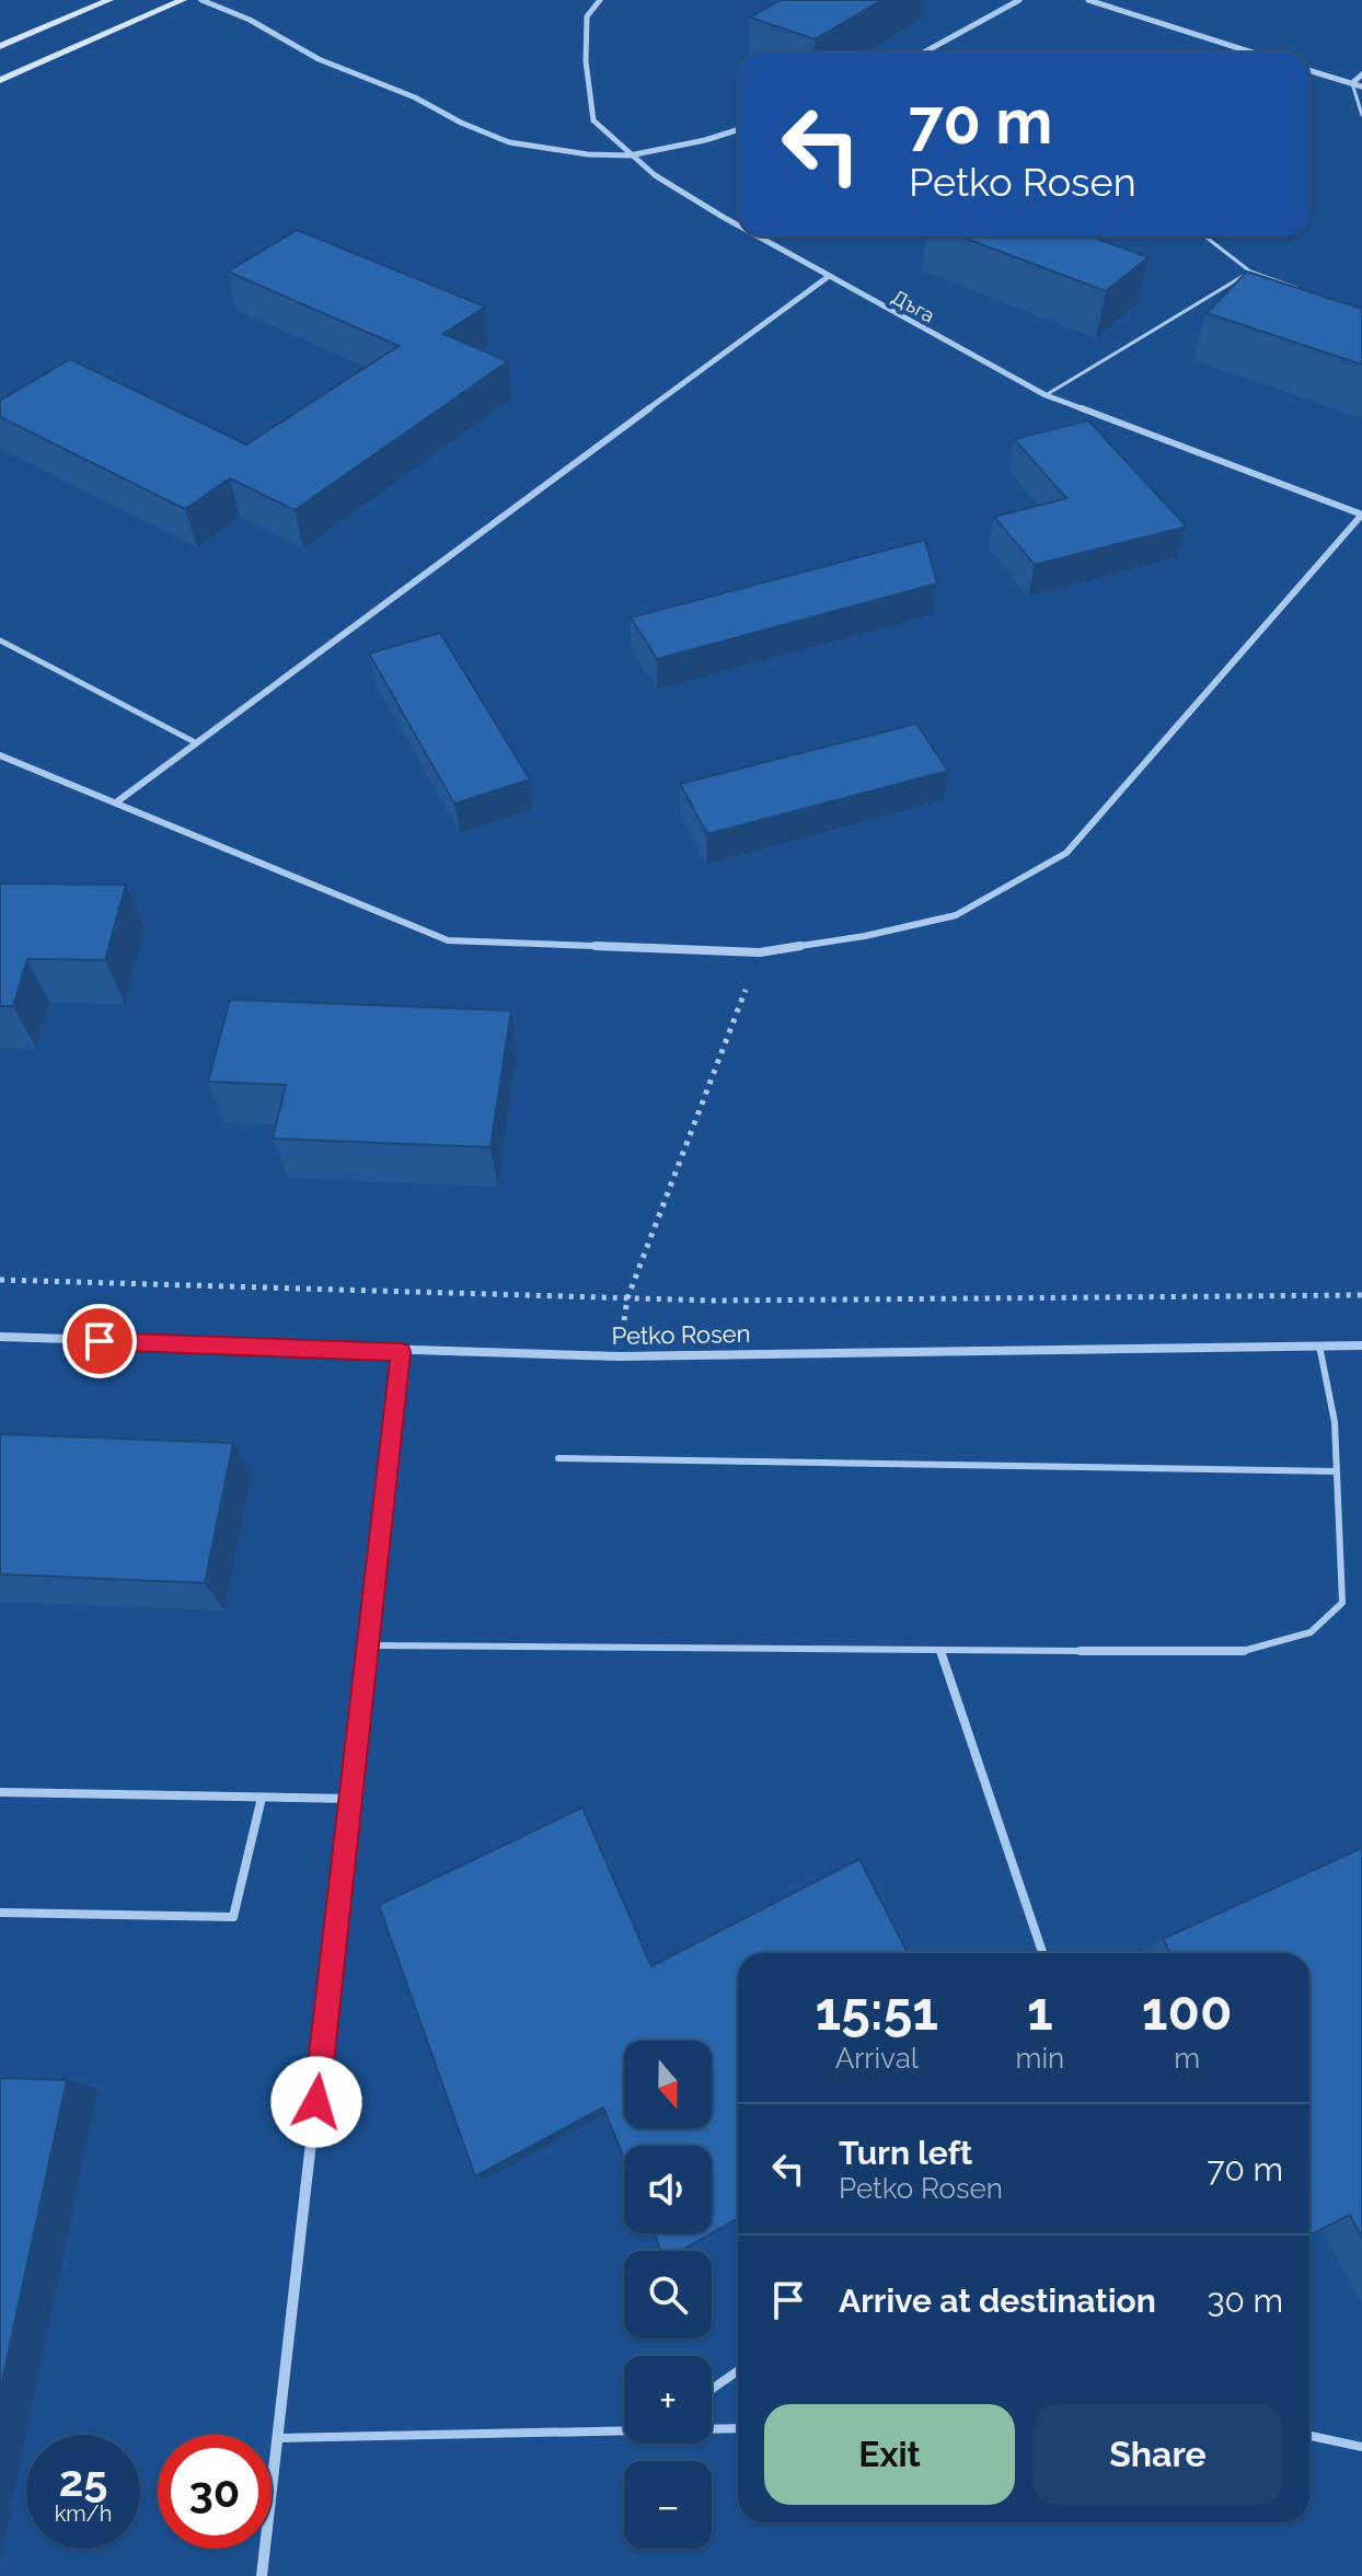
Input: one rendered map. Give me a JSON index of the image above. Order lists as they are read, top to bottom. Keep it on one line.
{"streets":{"street":["Дъга","Petko Rosen"]},"north":"bottom","page":{"turn":["70 m","Petko Rosen"],"eta":["15:51","Arrival","1","min","100","m"],"map_buttons":["+","−"],"list":[{"name":"Turn left","note":"Petko Rosen","value":"70 m"},{"name":"Arrive at destination","value":"30 m"}],"buttons":["Exit","Share"],"speed":"25 km/h","limit":"30"}}
